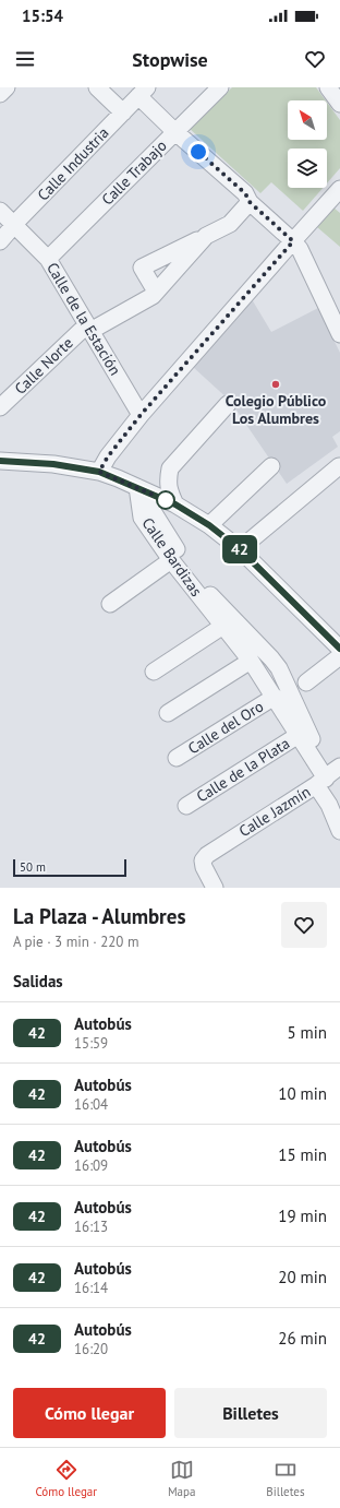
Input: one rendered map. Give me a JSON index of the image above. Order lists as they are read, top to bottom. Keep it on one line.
{"streets":{"street":["Calle Industria","Calle Trabajo","Calle de la Estación","Calle Norte","Calle Bardizas","Calle del Oro","Calle de la Plata","Calle Jazmín"]},"crossings":[["Calle Industria","Calle de la Estación"],["Calle Trabajo","Calle de la Estación"],["Calle de la Estación","Calle Norte"],["Calle Bardizas","Calle del Oro"],["Calle Bardizas","Calle de la Plata"],["Calle Bardizas","Calle Jazmín"]],"places":["Colegio Público Los Alumbres"],"lines":["bus line 42"],"scale_bar":"50 m","north":"top left","page":{"status":"15:54","header":"Stopwise","on_map":"42","scale":"50 m","heading":[["La Plaza - Alumbres","A pie · 3 min · 220 m"],"Salidas"],"list":[{"mark":"42","name":"Autobús","note":"15:59","value":"5 min"},{"mark":"42","name":"Autobús","note":"16:04","value":"10 min"},{"mark":"42","name":"Autobús","note":"16:09","value":"15 min"},{"mark":"42","name":"Autobús","note":"16:13","value":"19 min"},{"mark":"42","name":"Autobús","note":"16:14","value":"20 min"},{"mark":"42","name":"Autobús","note":"16:20","value":"26 min"}],"buttons":["Cómo llegar","Billetes"],"tabs":["Cómo llegar","Mapa","Billetes"]}}
